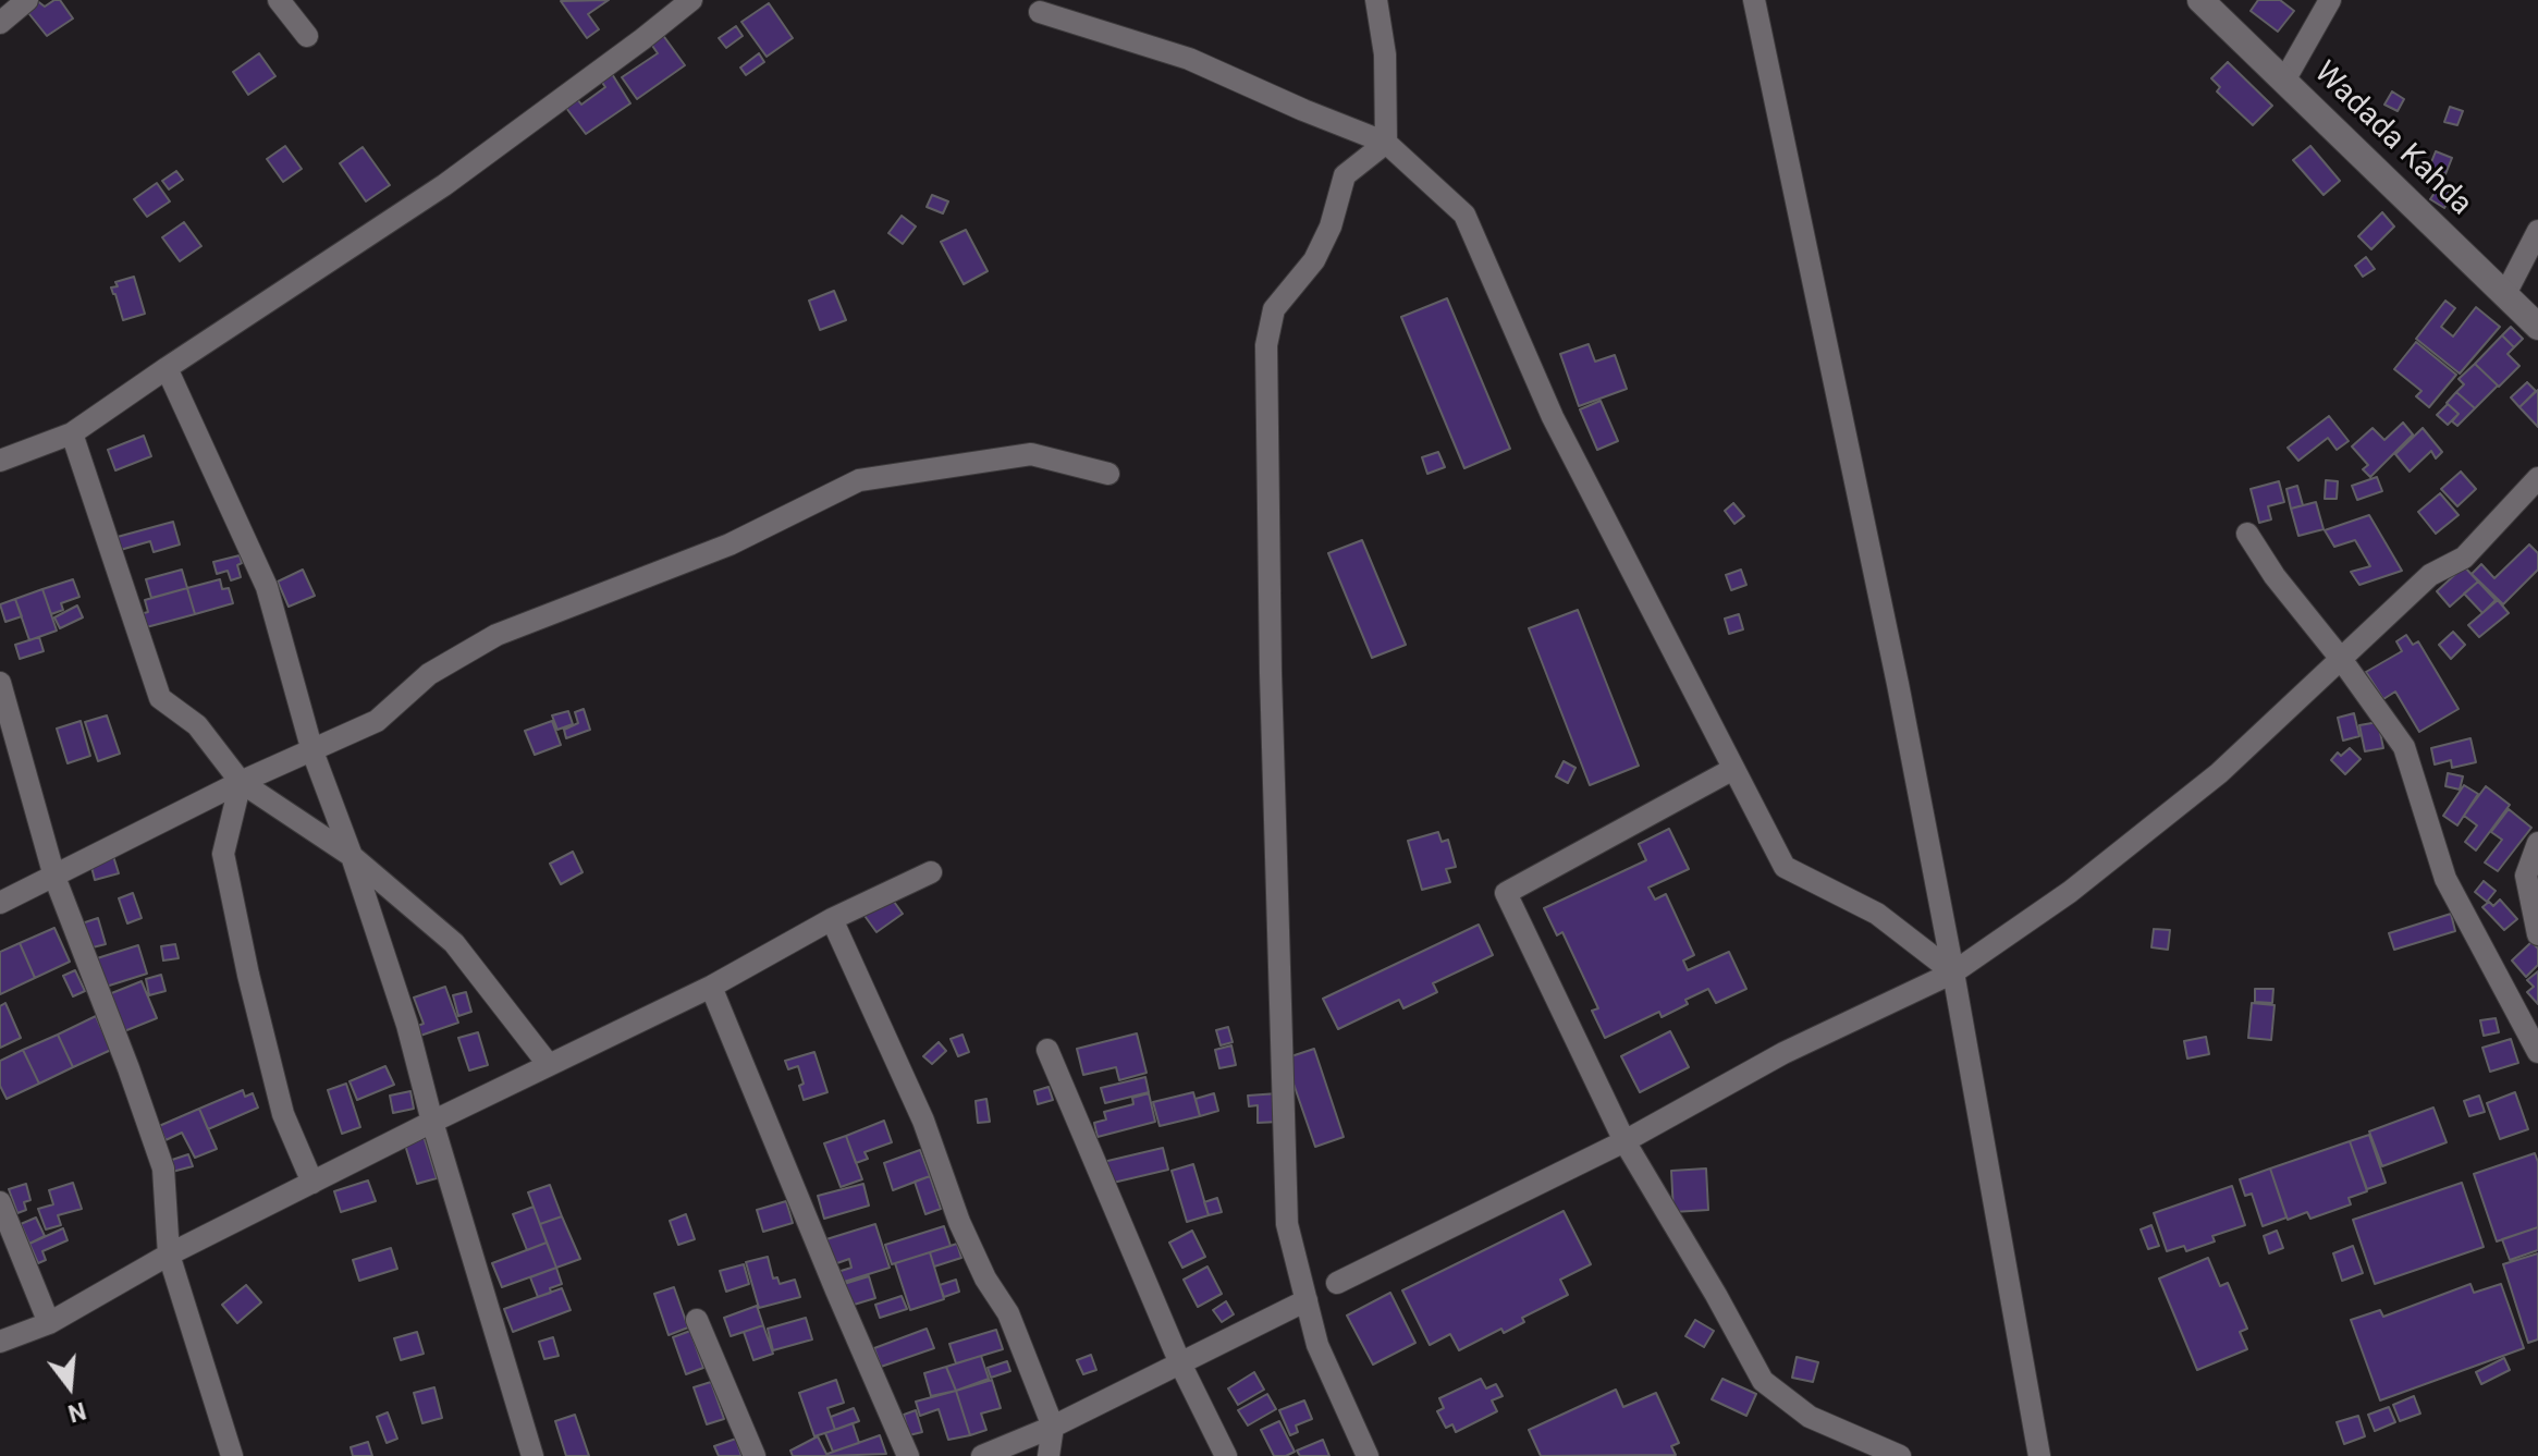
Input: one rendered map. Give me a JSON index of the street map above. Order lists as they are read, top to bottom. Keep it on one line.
{"streets":{"main road":["Wadada Kahda"]},"north":"bottom"}
